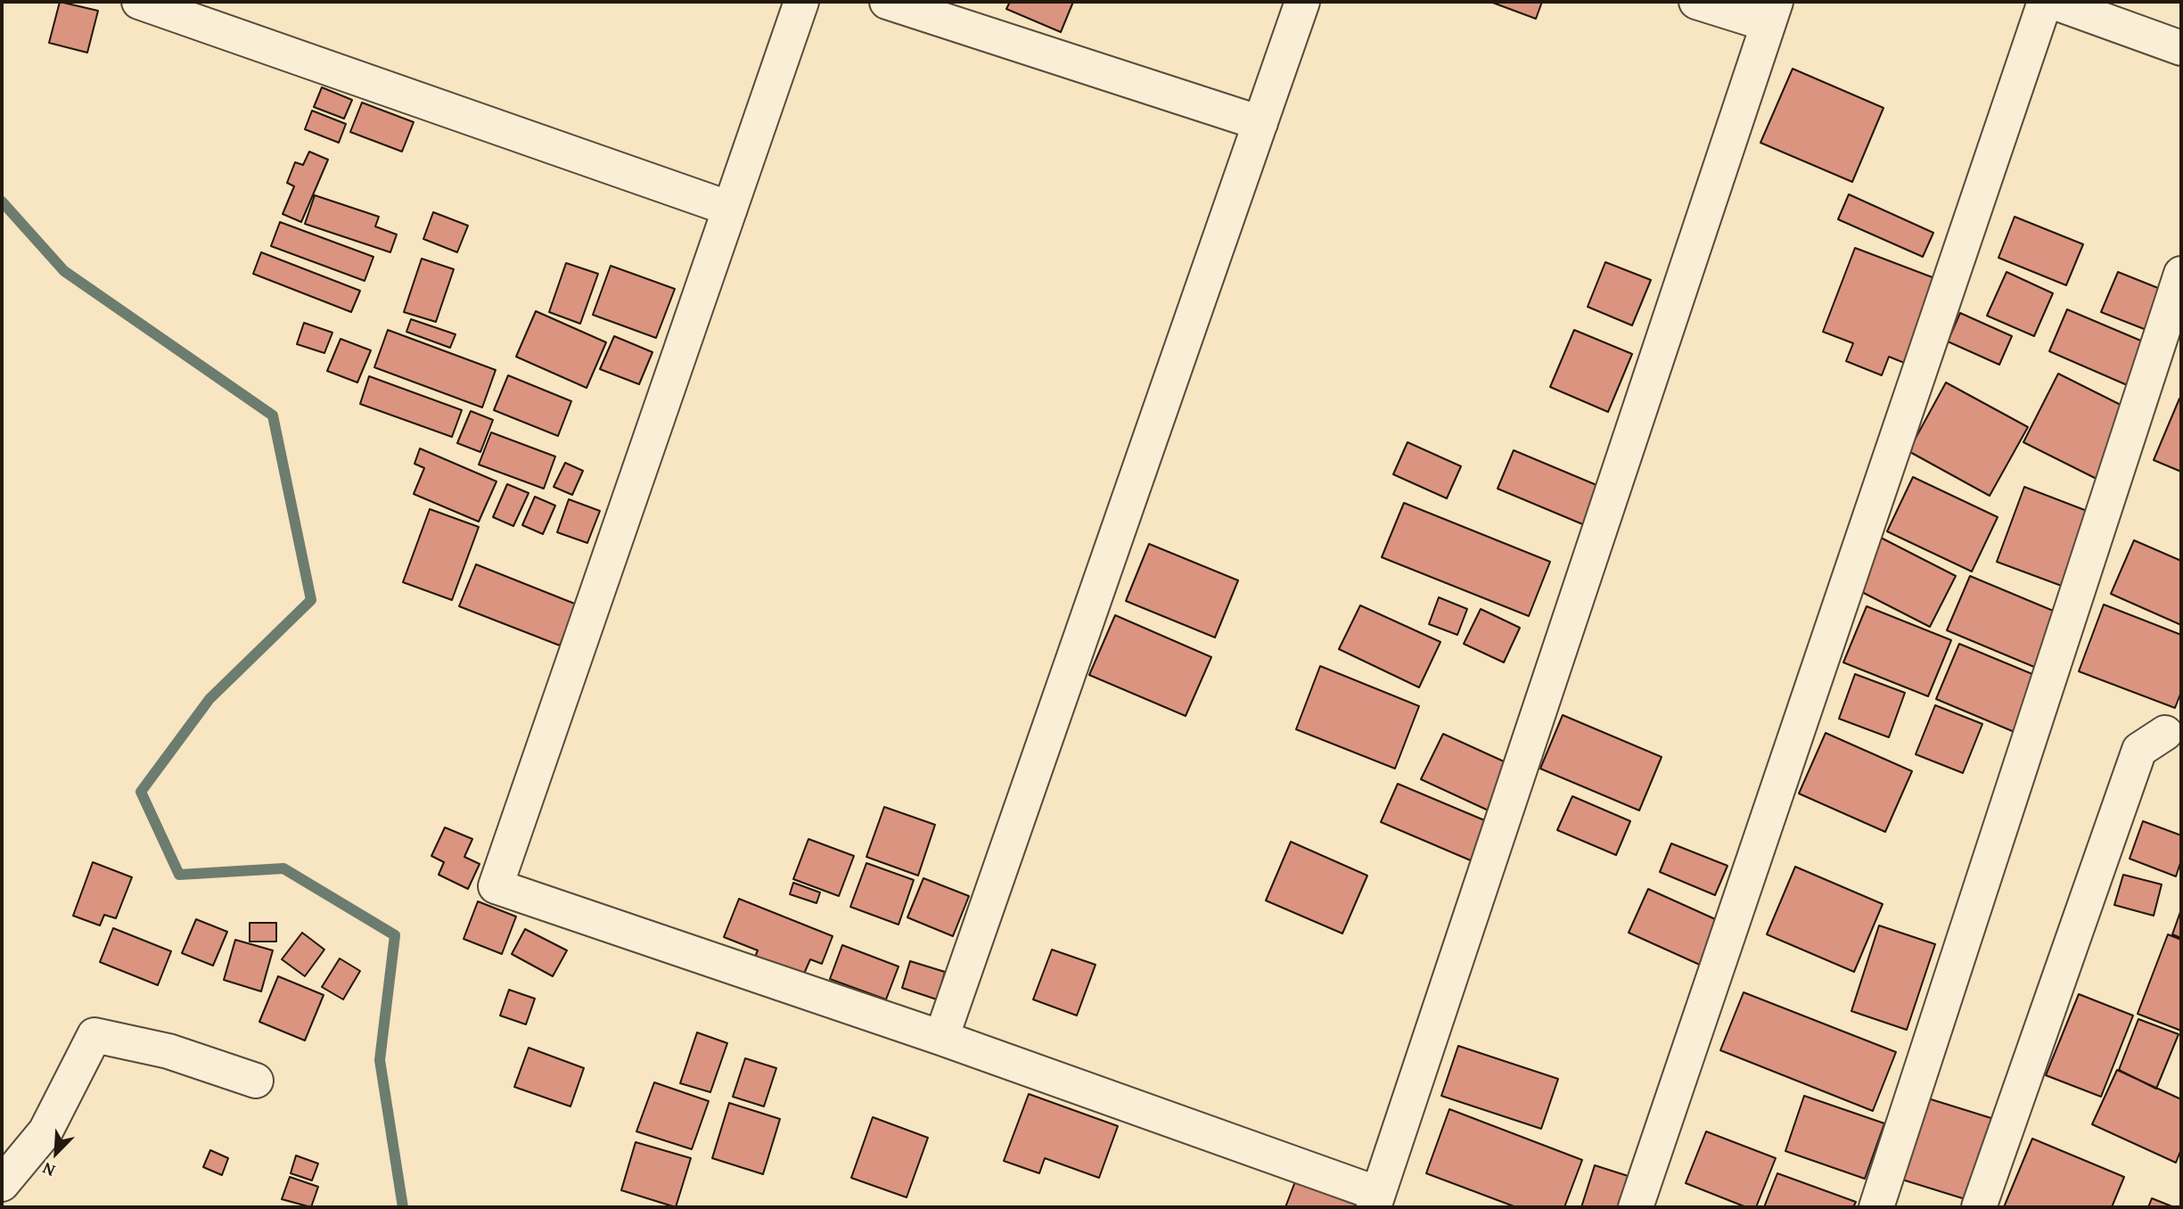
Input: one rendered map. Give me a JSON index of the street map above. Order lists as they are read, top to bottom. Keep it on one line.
{"north":"bottom left"}
